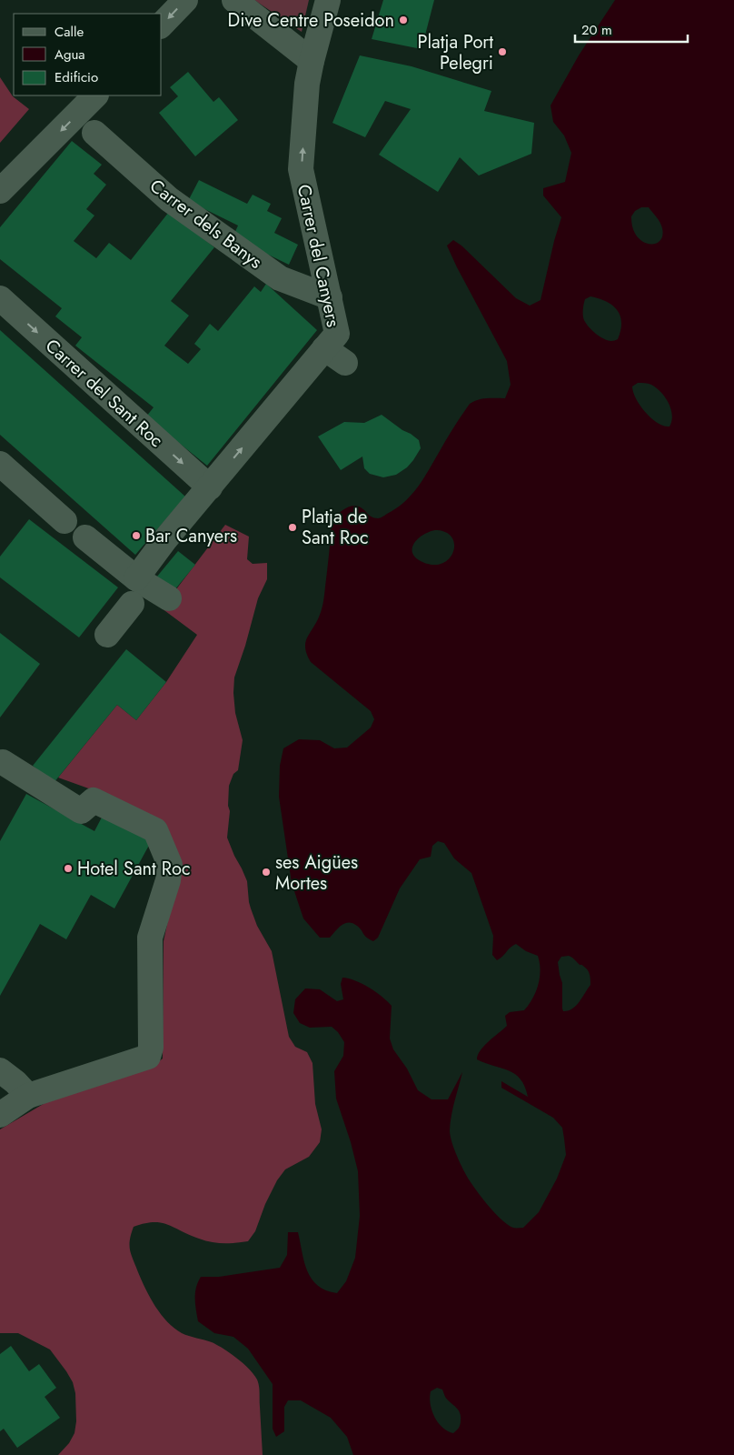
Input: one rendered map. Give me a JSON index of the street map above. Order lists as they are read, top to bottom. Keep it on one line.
{"streets":{"street":["Carrer dels Banys","Carrer del Canyers","Carrer del Sant Roc"]},"crossings":[["Carrer dels Banys","Carrer del Canyers"],["Carrer del Canyers","Carrer del Sant Roc"]],"one_way":["Carrer del Canyers"],"places":["Dive Centre Poseidon","Platja Port Pelegri","Platja de Sant Roc","Bar Canyers","Hotel Sant Roc","ses Aigües Mortes"],"legend":["Calle","Agua","Edificio"],"scale_bar":"20 m"}
